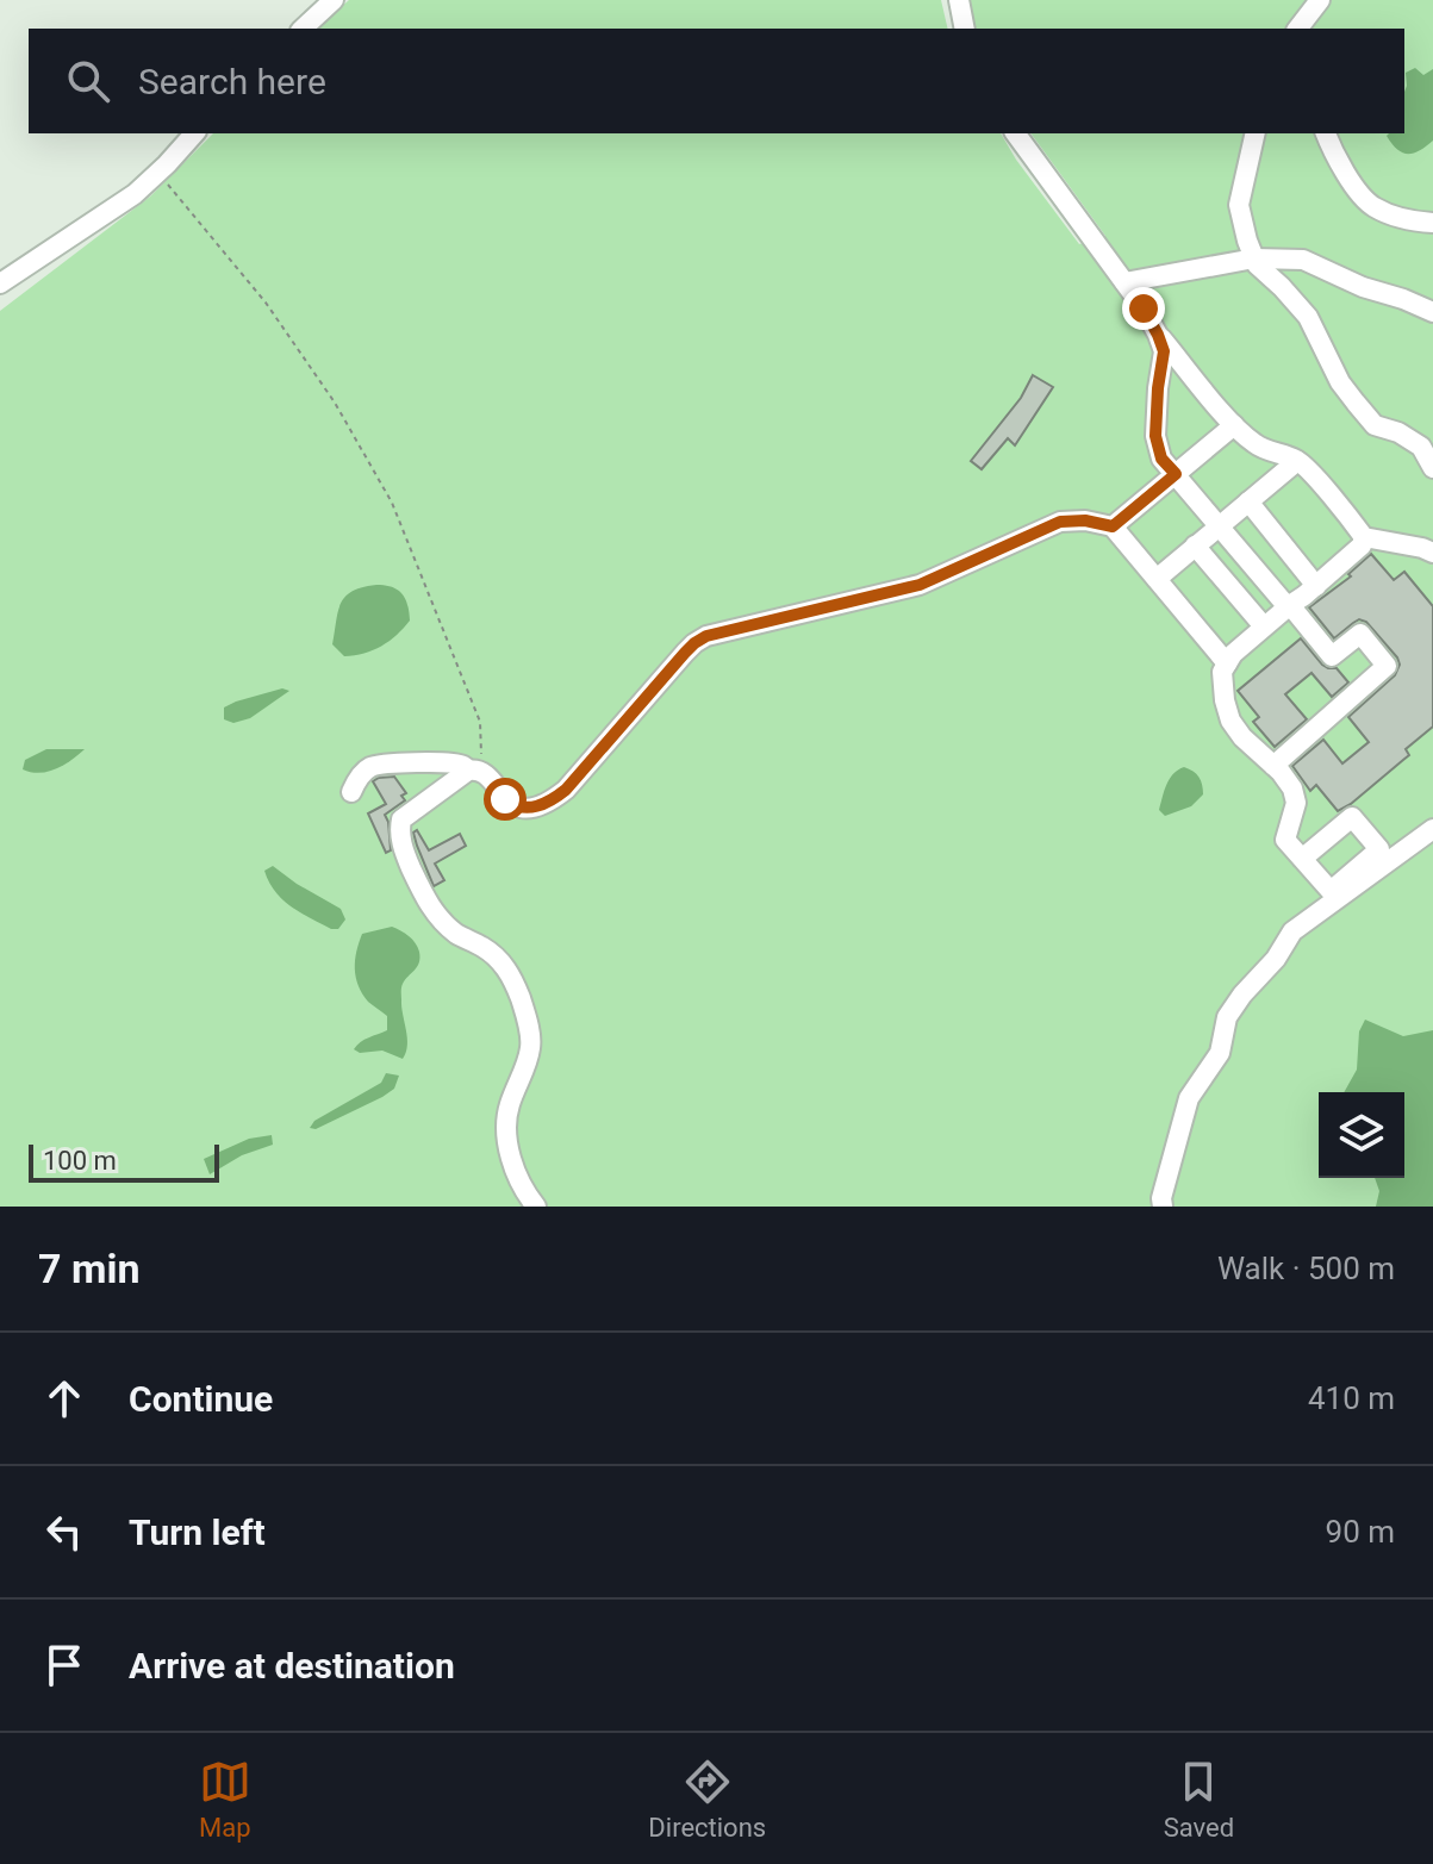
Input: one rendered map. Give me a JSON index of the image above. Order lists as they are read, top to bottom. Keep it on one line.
{"scale_bar":"100 m","page":{"search":"Search here","scale":"100 m","heading":["7 min","Walk · 500 m"],"list":[["Continue","410 m"],["Turn left","90 m"],"Arrive at destination"],"nav":["Map","Directions","Saved"]}}
